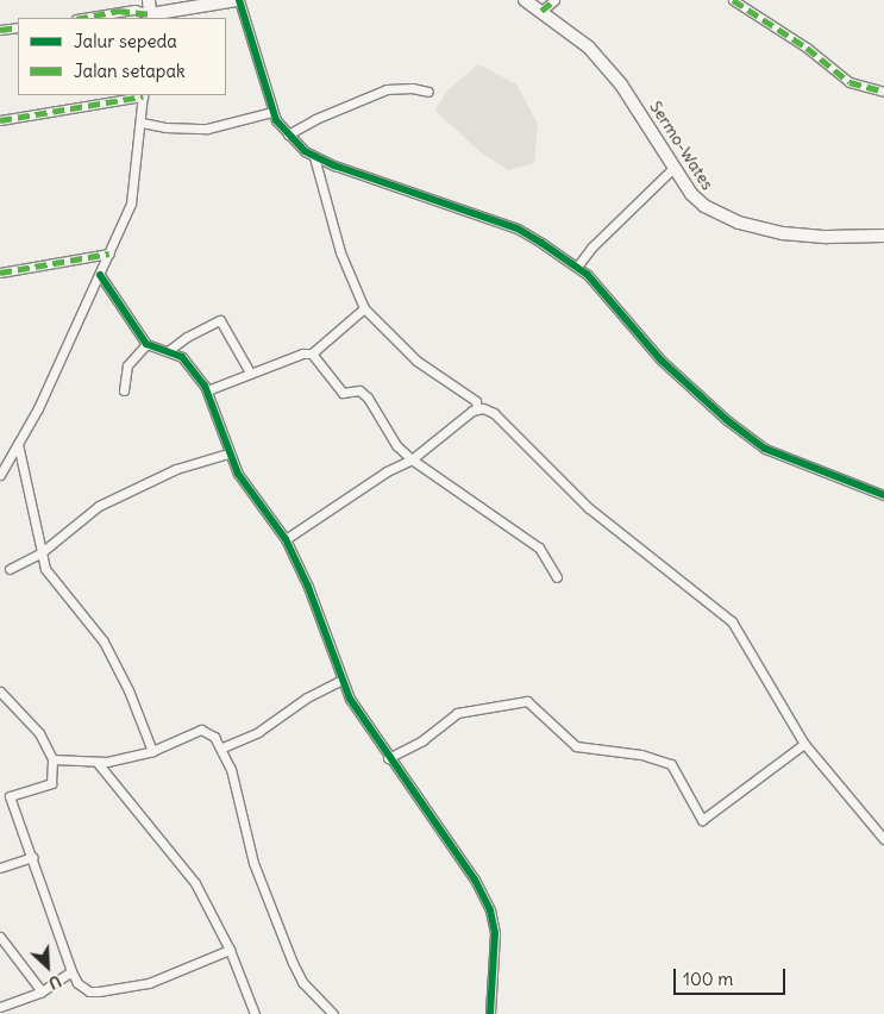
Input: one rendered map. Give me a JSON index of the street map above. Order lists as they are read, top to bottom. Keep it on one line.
{"streets":{"main road":["Sermo-Wates"]},"legend":["Jalur sepeda","Jalan setapak"],"scale_bar":"100 m","north":"bottom right"}
